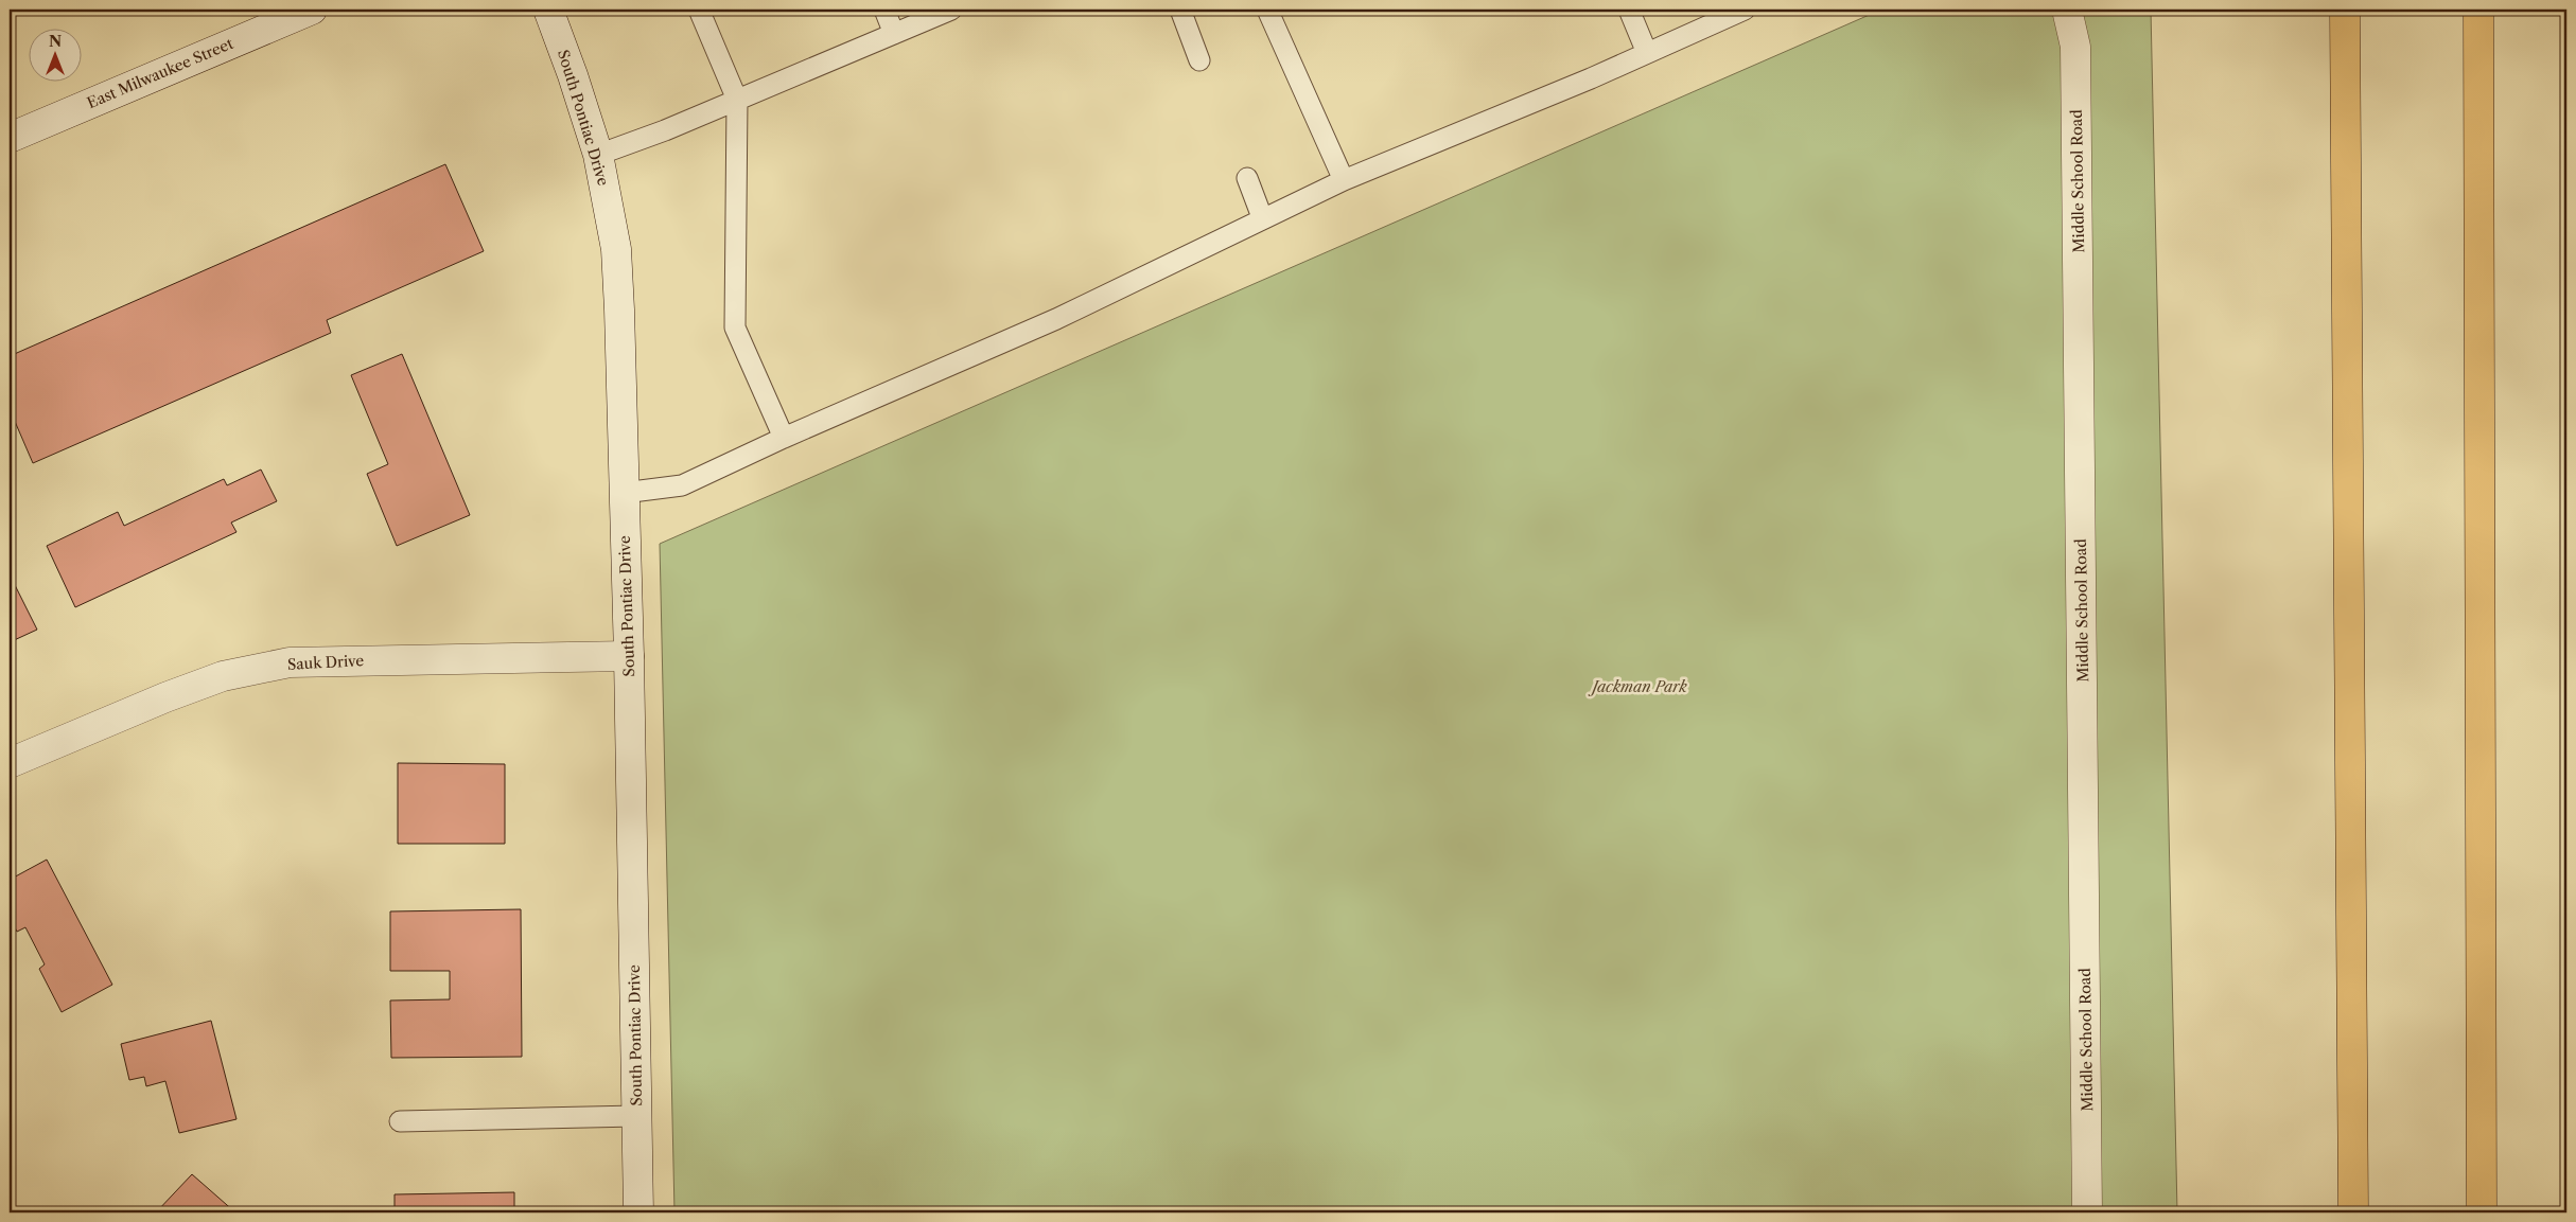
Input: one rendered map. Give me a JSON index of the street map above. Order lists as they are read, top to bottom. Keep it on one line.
{"streets":{"street":["East Milwaukee Street","South Pontiac Drive","Middle School Road","Sauk Drive"]},"crossings":[["South Pontiac Drive","Sauk Drive"]],"parks":["Jackman Park"],"north":"top"}
